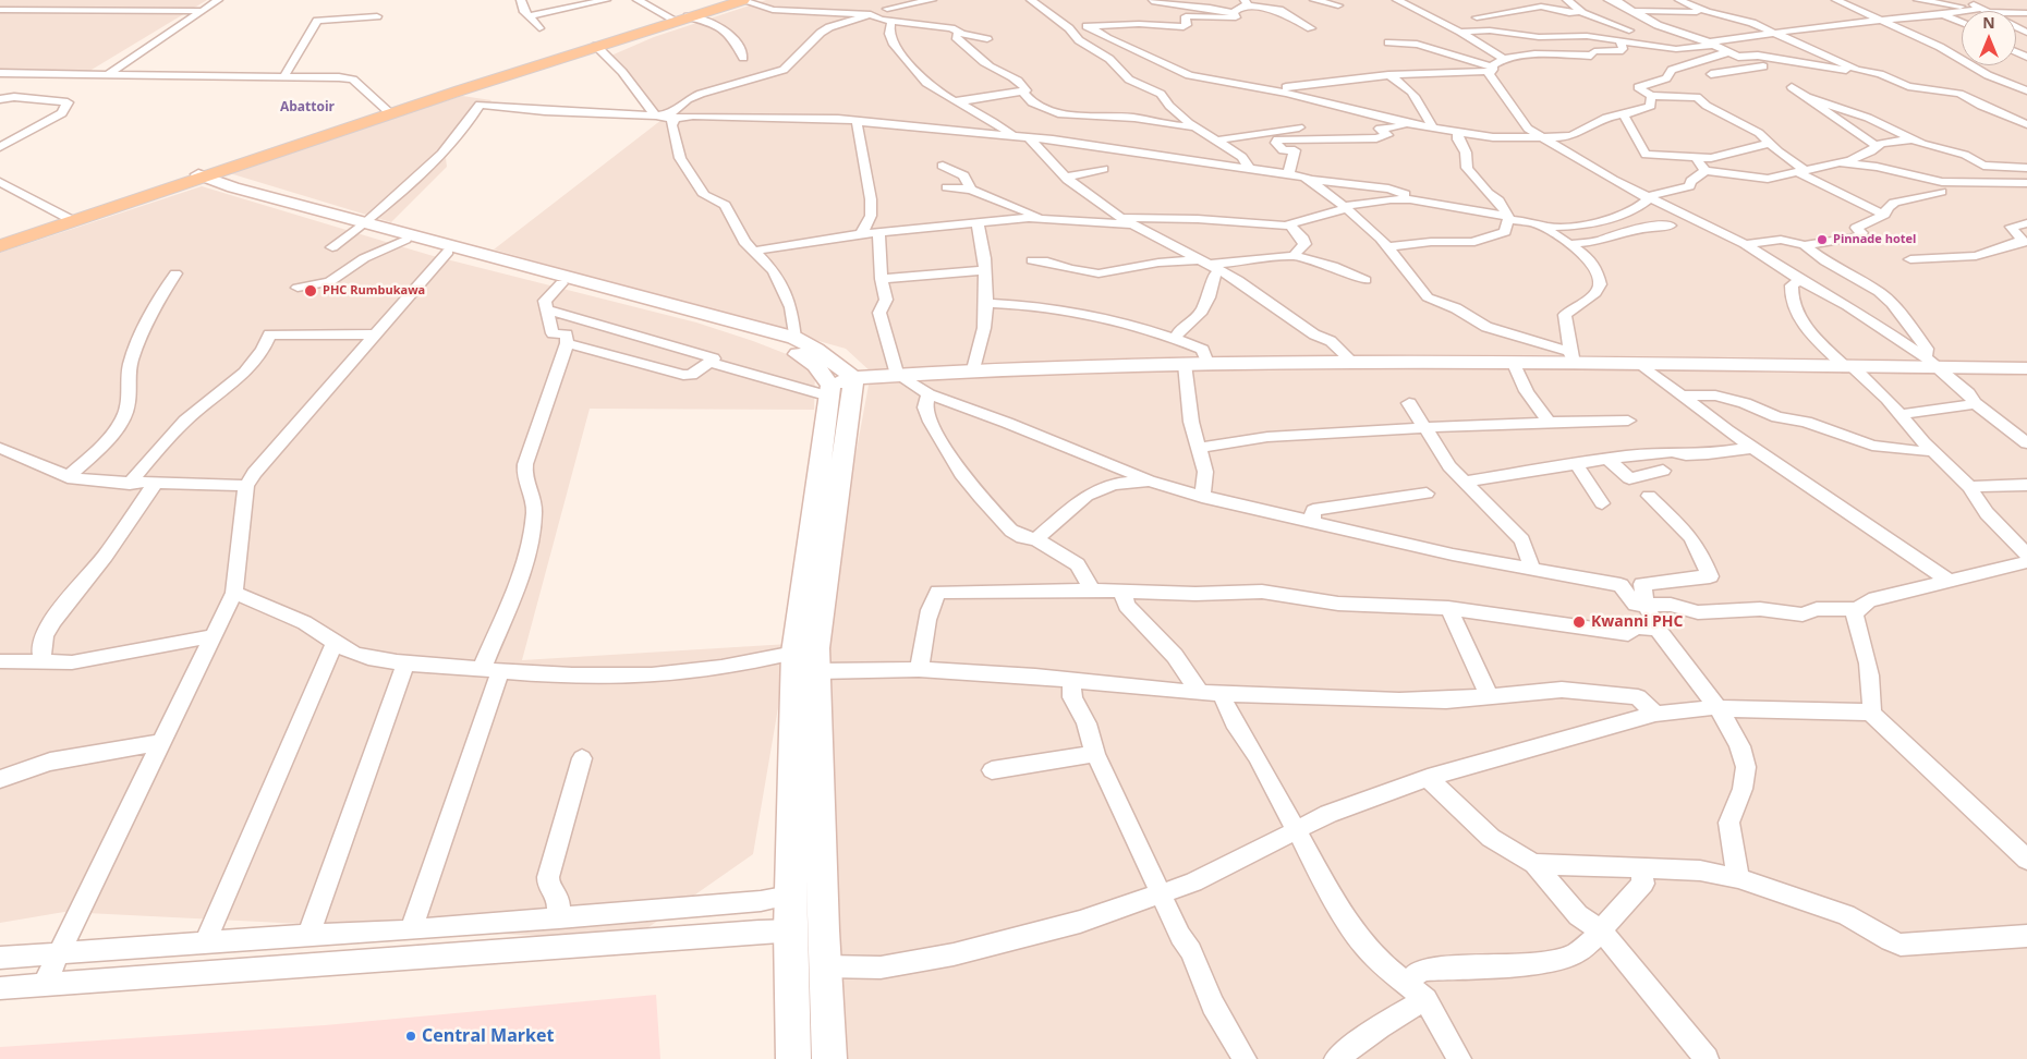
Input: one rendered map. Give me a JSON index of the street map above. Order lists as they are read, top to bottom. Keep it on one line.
{"districts":["Abattoir"],"places":["Pinnade hotel","PHC Rumbukawa","Kwanni PHC","Central Market"],"north":"top"}
